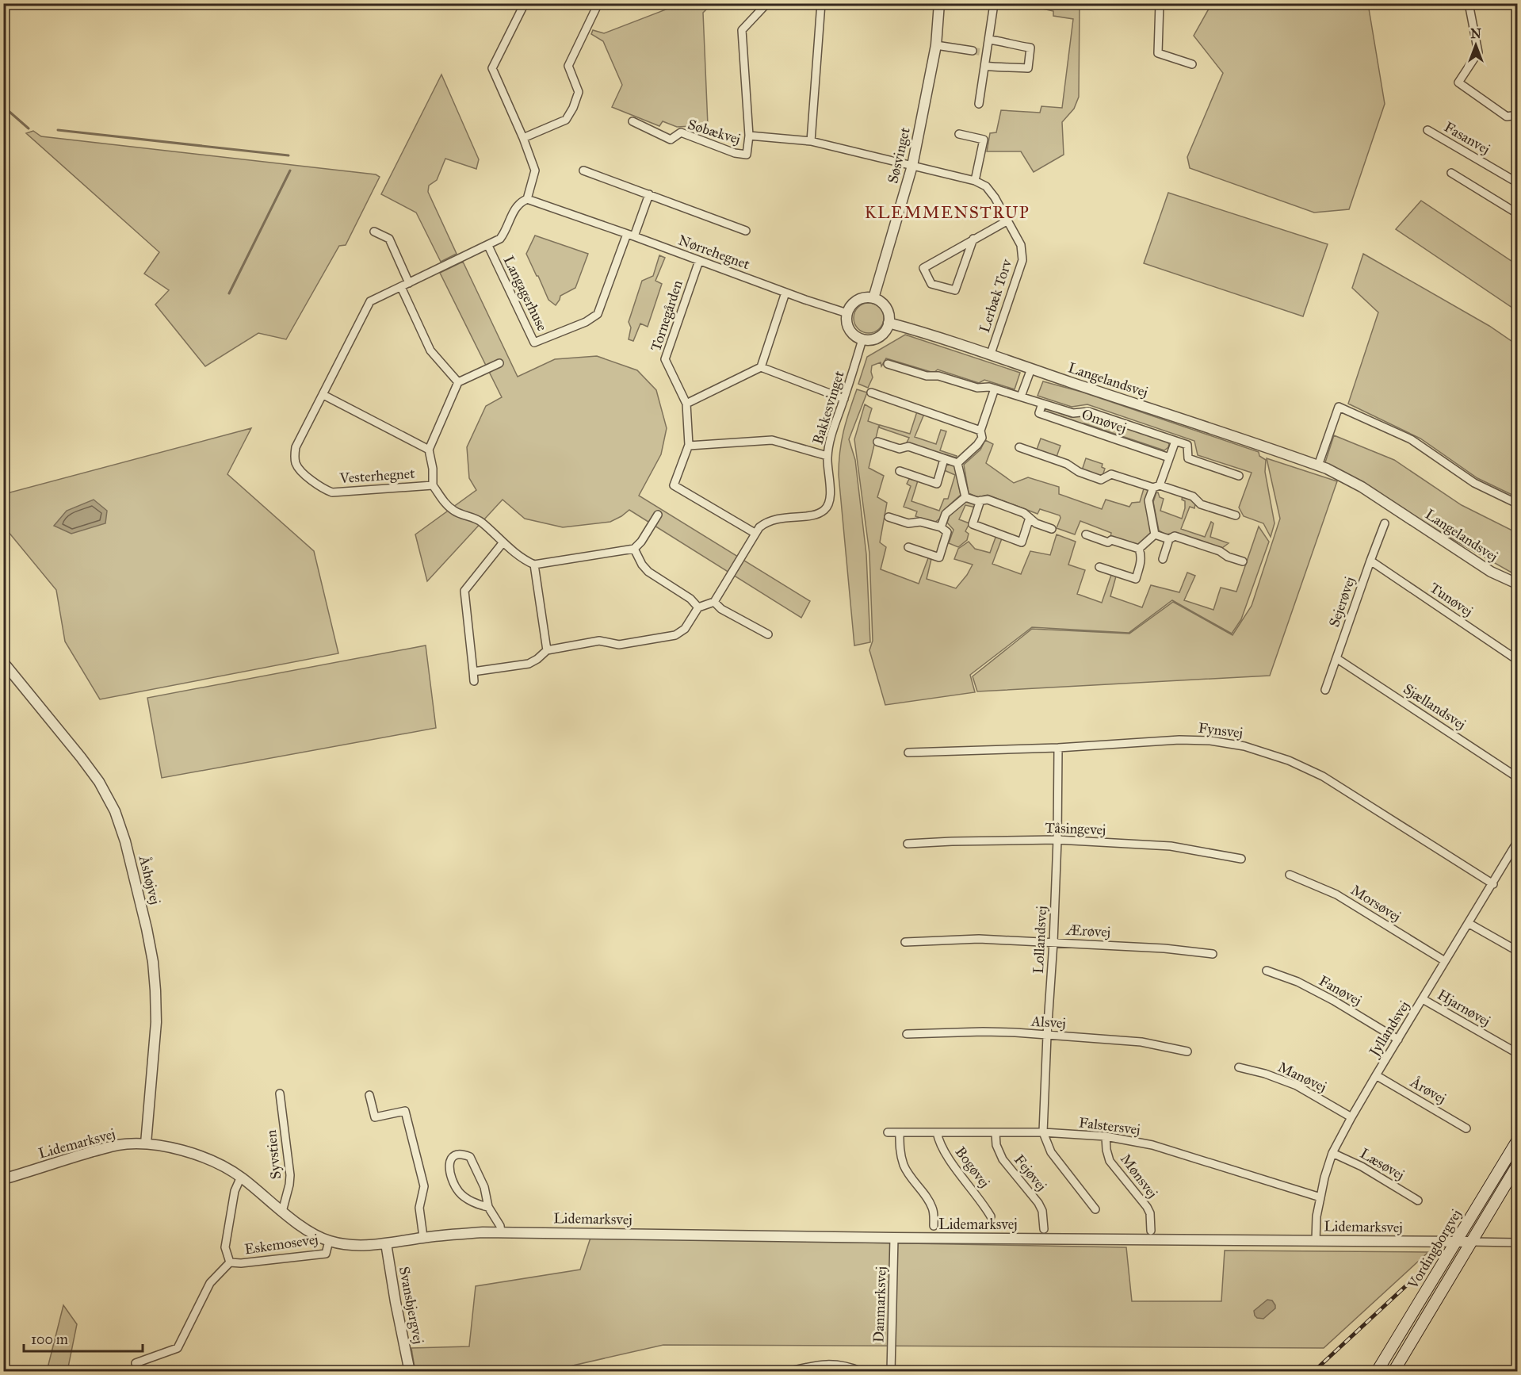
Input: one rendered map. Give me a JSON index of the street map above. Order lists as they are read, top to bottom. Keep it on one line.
{"streets":{"main road":["Vordingborgvej"],"street":["Søbækvej","Fasanvej","Søsvinget","Nørrehegnet","Langagerhuse","Lerbæk Torv","Tornegården","Langelandsvej","Bakkesvinget","Omøvej","Vesterhegnet","Tunøvej","Sejerøvej","Sjællandsvej","Fynsvej","Tåsingevej","Åshøjvej","Morsøvej","Ærøvej","Lollandsvej","Fanøvej","Hjarnøvej","Alsvej","Jyllandsvej","Manøvej","Årøvej","Falstersvej","Lidemarksvej","Syvstien","Læsøvej","Bogøvej","Fejøvej","Mønsvej","Eskemosevej","Danmarksvej","Svansbjergvej"]},"crossings":[["Søbækvej","Søsvinget"],["Søbækvej","Lerbæk Torv"],["Søsvinget","Nørrehegnet"],["Søsvinget","Lerbæk Torv"],["Søsvinget","Langelandsvej"],["Søsvinget","Bakkesvinget"],["Nørrehegnet","Langagerhuse"],["Nørrehegnet","Tornegården"],["Nørrehegnet","Langelandsvej"],["Nørrehegnet","Bakkesvinget"],["Nørrehegnet","Vesterhegnet"],["Langagerhuse","Vesterhegnet"],["Lerbæk Torv","Langelandsvej"],["Tornegården","Bakkesvinget"],["Langelandsvej","Bakkesvinget"],["Tunøvej","Sejerøvej"],["Sejerøvej","Sjællandsvej"],["Fynsvej","Lollandsvej"],["Fynsvej","Jyllandsvej"],["Tåsingevej","Lollandsvej"],["Åshøjvej","Lidemarksvej"],["Morsøvej","Jyllandsvej"],["Ærøvej","Lollandsvej"],["Lollandsvej","Alsvej"],["Lollandsvej","Falstersvej"],["Lollandsvej","Fejøvej"],["Fanøvej","Jyllandsvej"],["Hjarnøvej","Jyllandsvej"],["Jyllandsvej","Manøvej"],["Jyllandsvej","Årøvej"],["Jyllandsvej","Falstersvej"],["Jyllandsvej","Lidemarksvej"],["Jyllandsvej","Læsøvej"],["Falstersvej","Bogøvej"],["Falstersvej","Fejøvej"],["Falstersvej","Mønsvej"],["Lidemarksvej","Syvstien"],["Lidemarksvej","Eskemosevej"],["Lidemarksvej","Vordingborgvej"],["Lidemarksvej","Danmarksvej"],["Lidemarksvej","Svansbjergvej"]],"districts":["KLEMMENSTRUP"],"scale_bar":"100 m","north":"top"}
